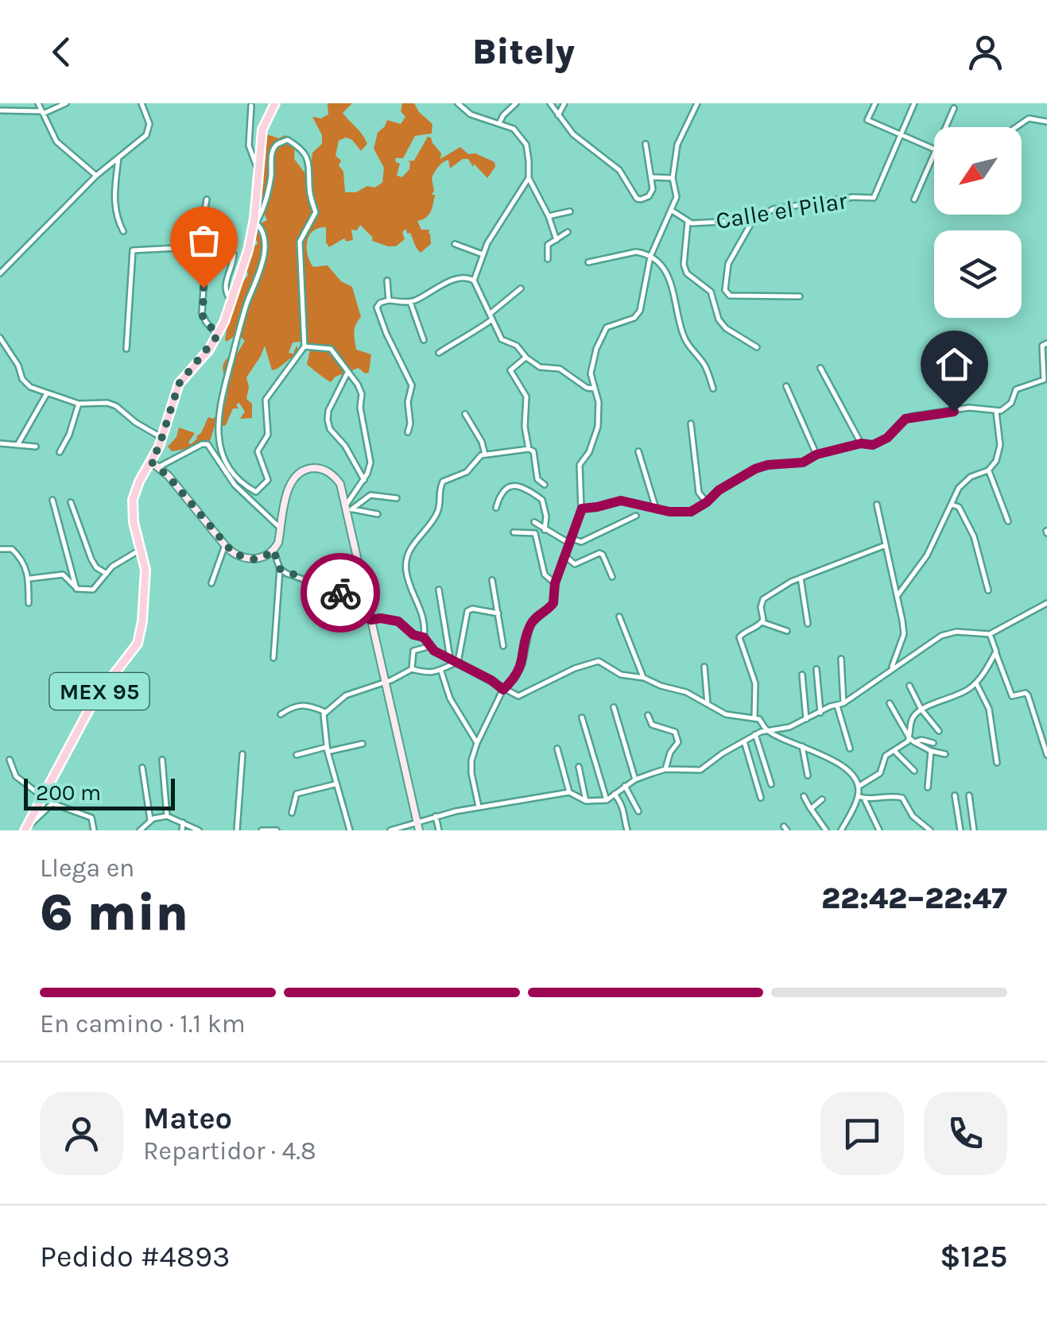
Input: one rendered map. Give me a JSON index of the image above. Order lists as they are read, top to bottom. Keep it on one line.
{"streets":{"main road":["MEX 95"],"street":["Calle el Pilar"]},"scale_bar":"200 m","north":"bottom left","page":{"header":"Bitely","scale":"200 m","heading":["6 min","Llega en","22:42–22:47"],"panel":["Mateo","Repartidor · 4.8","Pedido #4893","$125"],"bar":"En camino · 1.1 km"}}
